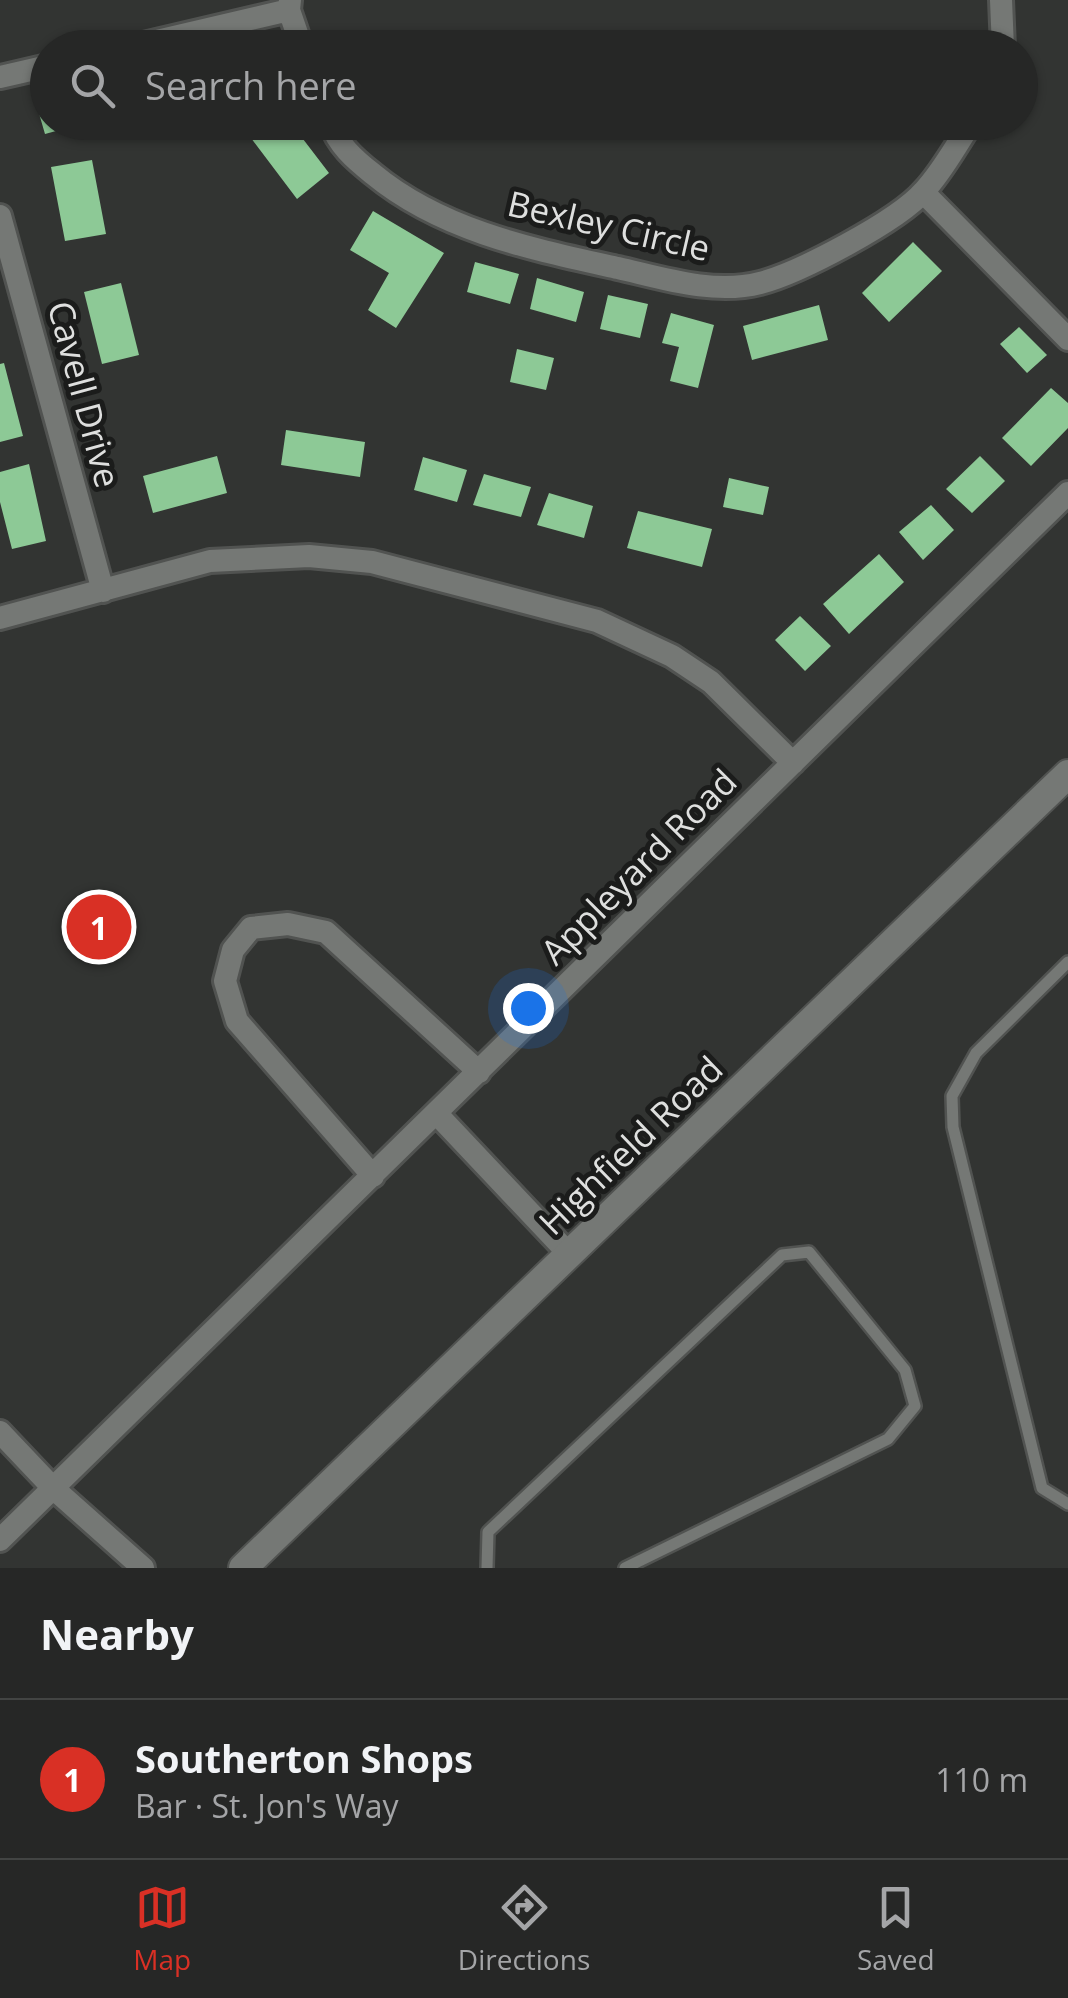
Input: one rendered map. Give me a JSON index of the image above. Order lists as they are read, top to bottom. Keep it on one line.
{"streets":{"street":["Bexley Circle","Cavell Drive","Appleyard Road","Highfield Road"]},"page":{"search":"Search here","pins":"1","heading":"Nearby","list":[{"mark":"1","name":"Southerton Shops","note":"Bar · St. Jon's Way","value":"110 m"}],"nav":["Map","Directions","Saved"]}}
